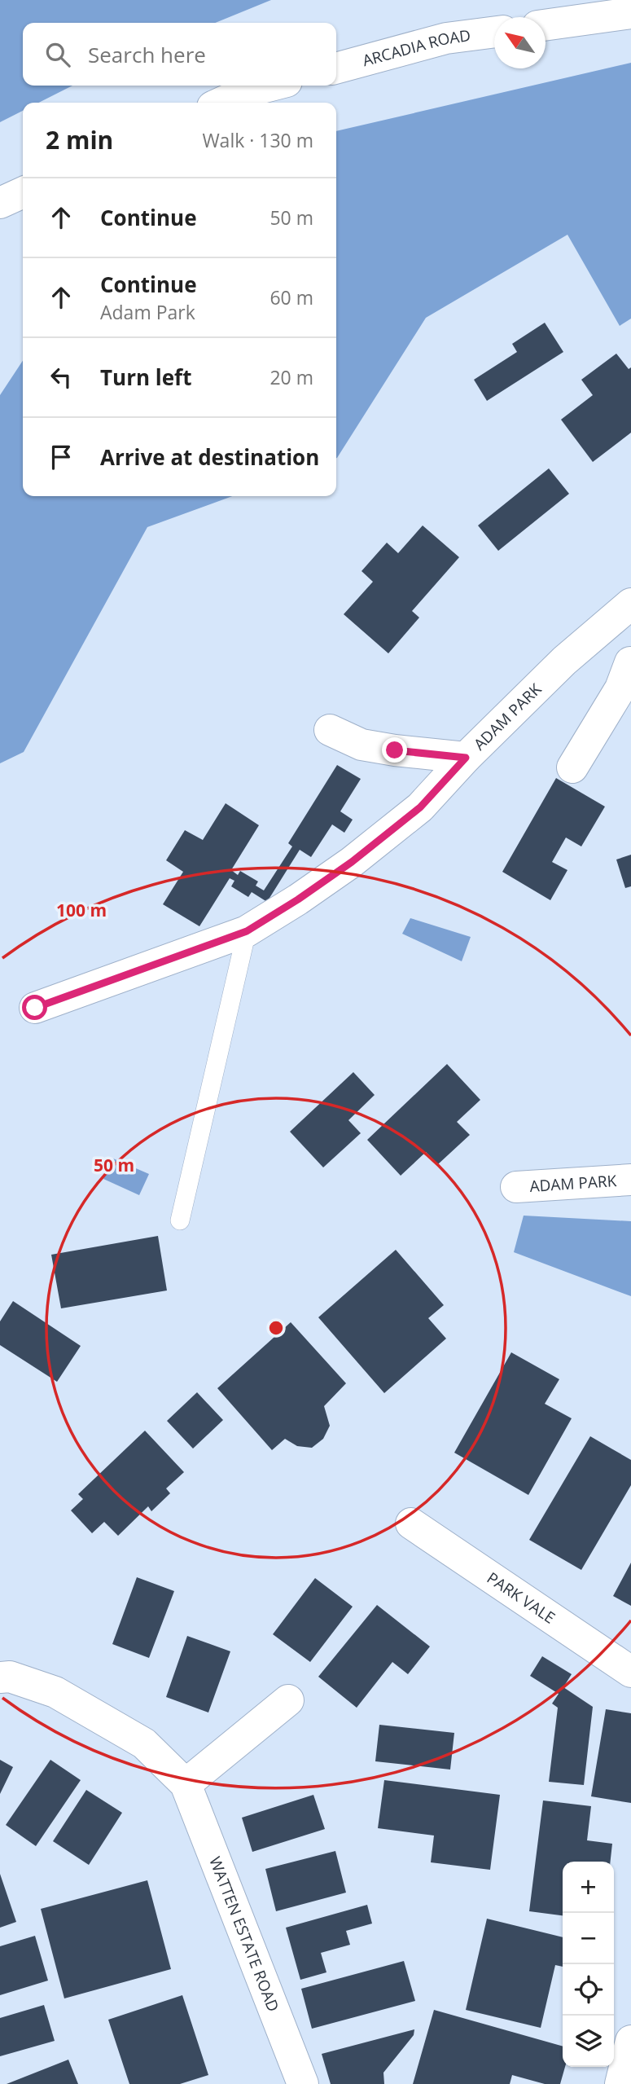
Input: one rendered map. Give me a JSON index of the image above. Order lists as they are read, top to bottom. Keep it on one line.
{"streets":{"street":["ARCADIA ROAD","ADAM PARK","PARK VALE","WATTEN ESTATE ROAD"]},"north":"top left","page":{"search":"Search here","heading":["2 min","Walk · 130 m"],"list":[["Continue","50 m"],["Continue","Adam Park","60 m"],["Turn left","20 m"],"Arrive at destination"],"map_buttons":["+","−"]},"rings":["100 m","50 m"]}
